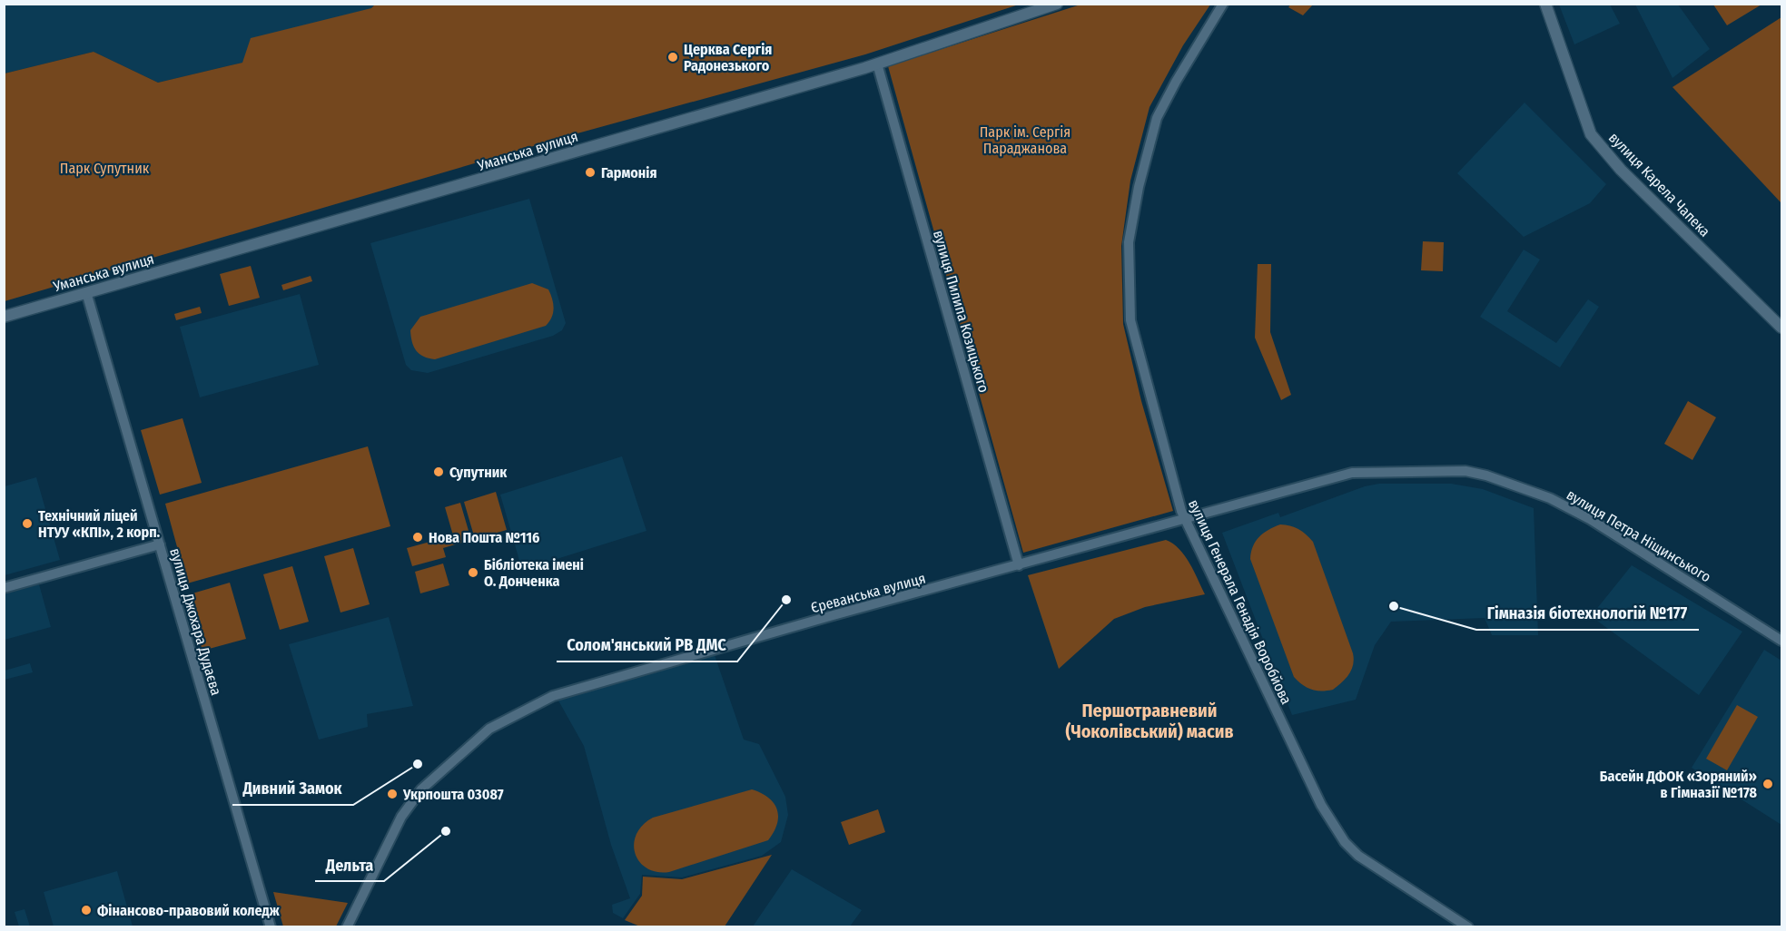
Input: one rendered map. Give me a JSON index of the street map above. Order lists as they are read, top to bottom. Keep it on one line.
{"streets":{"street":["Уманська вулиця","вулиця Карела Чапека","вулиця Пилипа Козицького","вулиця Петра Ніщинського","Єреванська вулиця","вулиця Генерала Генадія Воробйова","вулиця Джохара Дудаєва"]},"crossings":[["Уманська вулиця","вулиця Пилипа Козицького"],["Уманська вулиця","вулиця Джохара Дудаєва"],["вулиця Пилипа Козицького","Єреванська вулиця"],["вулиця Петра Ніщинського","Єреванська вулиця"],["вулиця Петра Ніщинського","вулиця Генерала Генадія Воробйова"],["Єреванська вулиця","вулиця Генерала Генадія Воробйова"]],"districts":["Першотравневий (Чоколівський) масив"],"parks":["Парк ім. Сергія Параджанова","Парк Супутник"],"places":["Церква Сергія Радонезького","Гармонія","Супутник","Технічний ліцей НТУУ «КПІ», 2 корп.","Нова Пошта №116","Бібліотека імені О. Донченка","Солом'янський РВ ДМС","Гімназія біотехнологій №177","Дивний Замок","Басейн ДФОК «Зоряний» в Гімназії №178","Укрпошта 03087","Дельта","Фінансово-правовий коледж"]}
